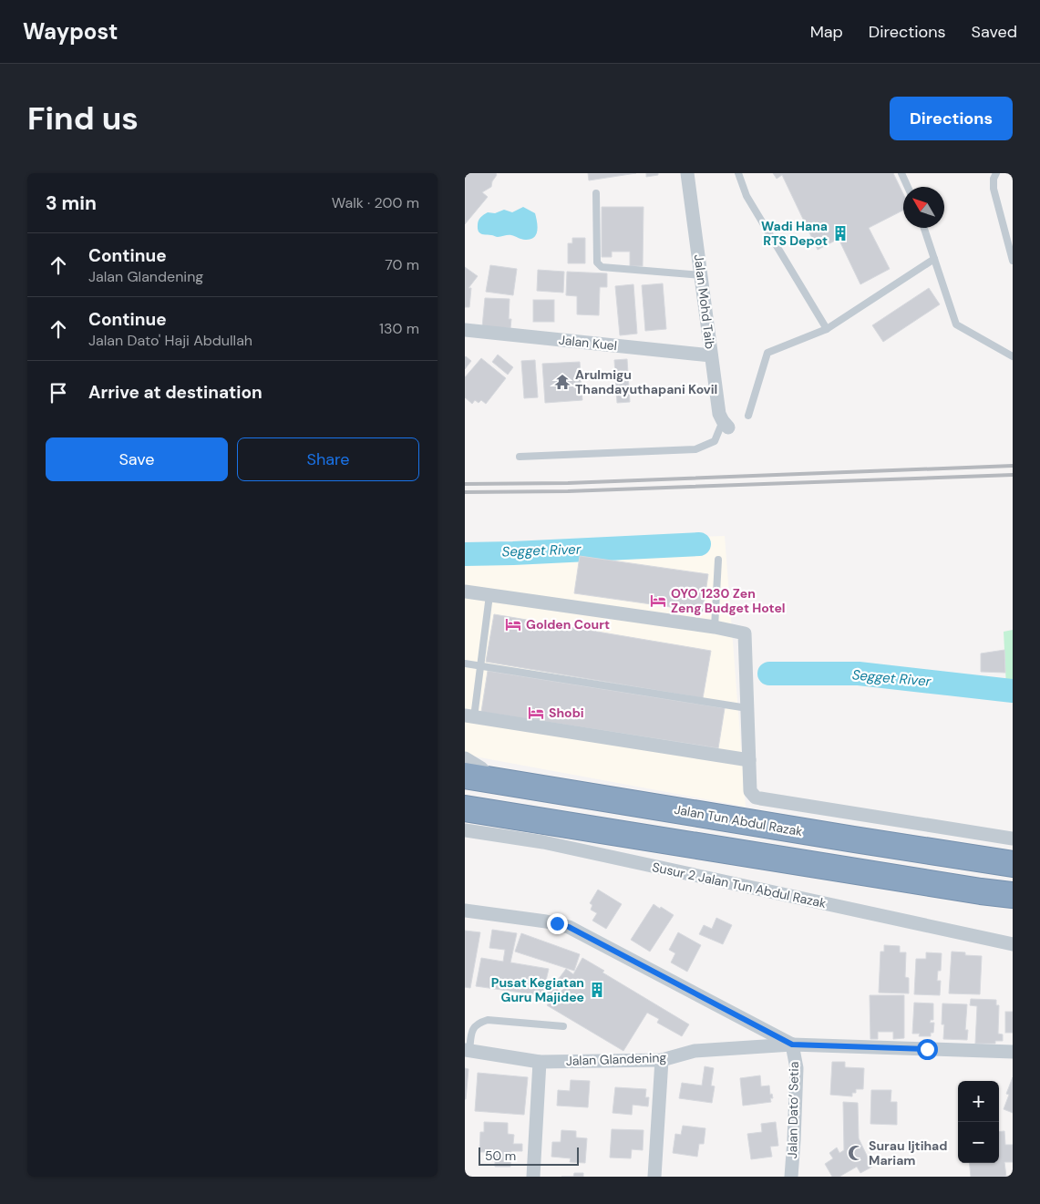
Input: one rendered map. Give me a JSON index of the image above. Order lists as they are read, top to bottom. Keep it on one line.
{"streets":{"highway":["Jalan Tun Abdul Razak"],"street":["Jalan Mohd Taib","Jalan Kuel","Susur 2 Jalan Tun Abdul Razak","Jalan Glandening","Jalan Dato’ Setia"]},"crossings":[["Jalan Mohd Taib","Jalan Kuel"],["Jalan Glandening","Jalan Dato’ Setia"]],"water":["Segget River"],"places":{"building":["Wadi Hana RTS Depot","Pusat Kegiatan Guru Majidee"],"temple":["Arulmigu Thandayuthapani Kovil"],"hotel":["OYO 1230 Zen Zeng Budget Hotel","Golden Court","Shobi"],"mosque":["Surau Ijtihad Mariam"]},"scale_bar":"50 m","north":"top left","page":{"header":"Waypost","nav":["Map","Directions","Saved"],"buttons":["Directions",["Save","Share"]],"title":"Find us","heading":["3 min","Walk · 200 m"],"list":[["Continue","Jalan Glandening","70 m"],["Continue","Jalan Dato' Haji Abdullah","130 m"],"Arrive at destination"],"map_buttons":["+","−"],"scale":"50 m"}}
